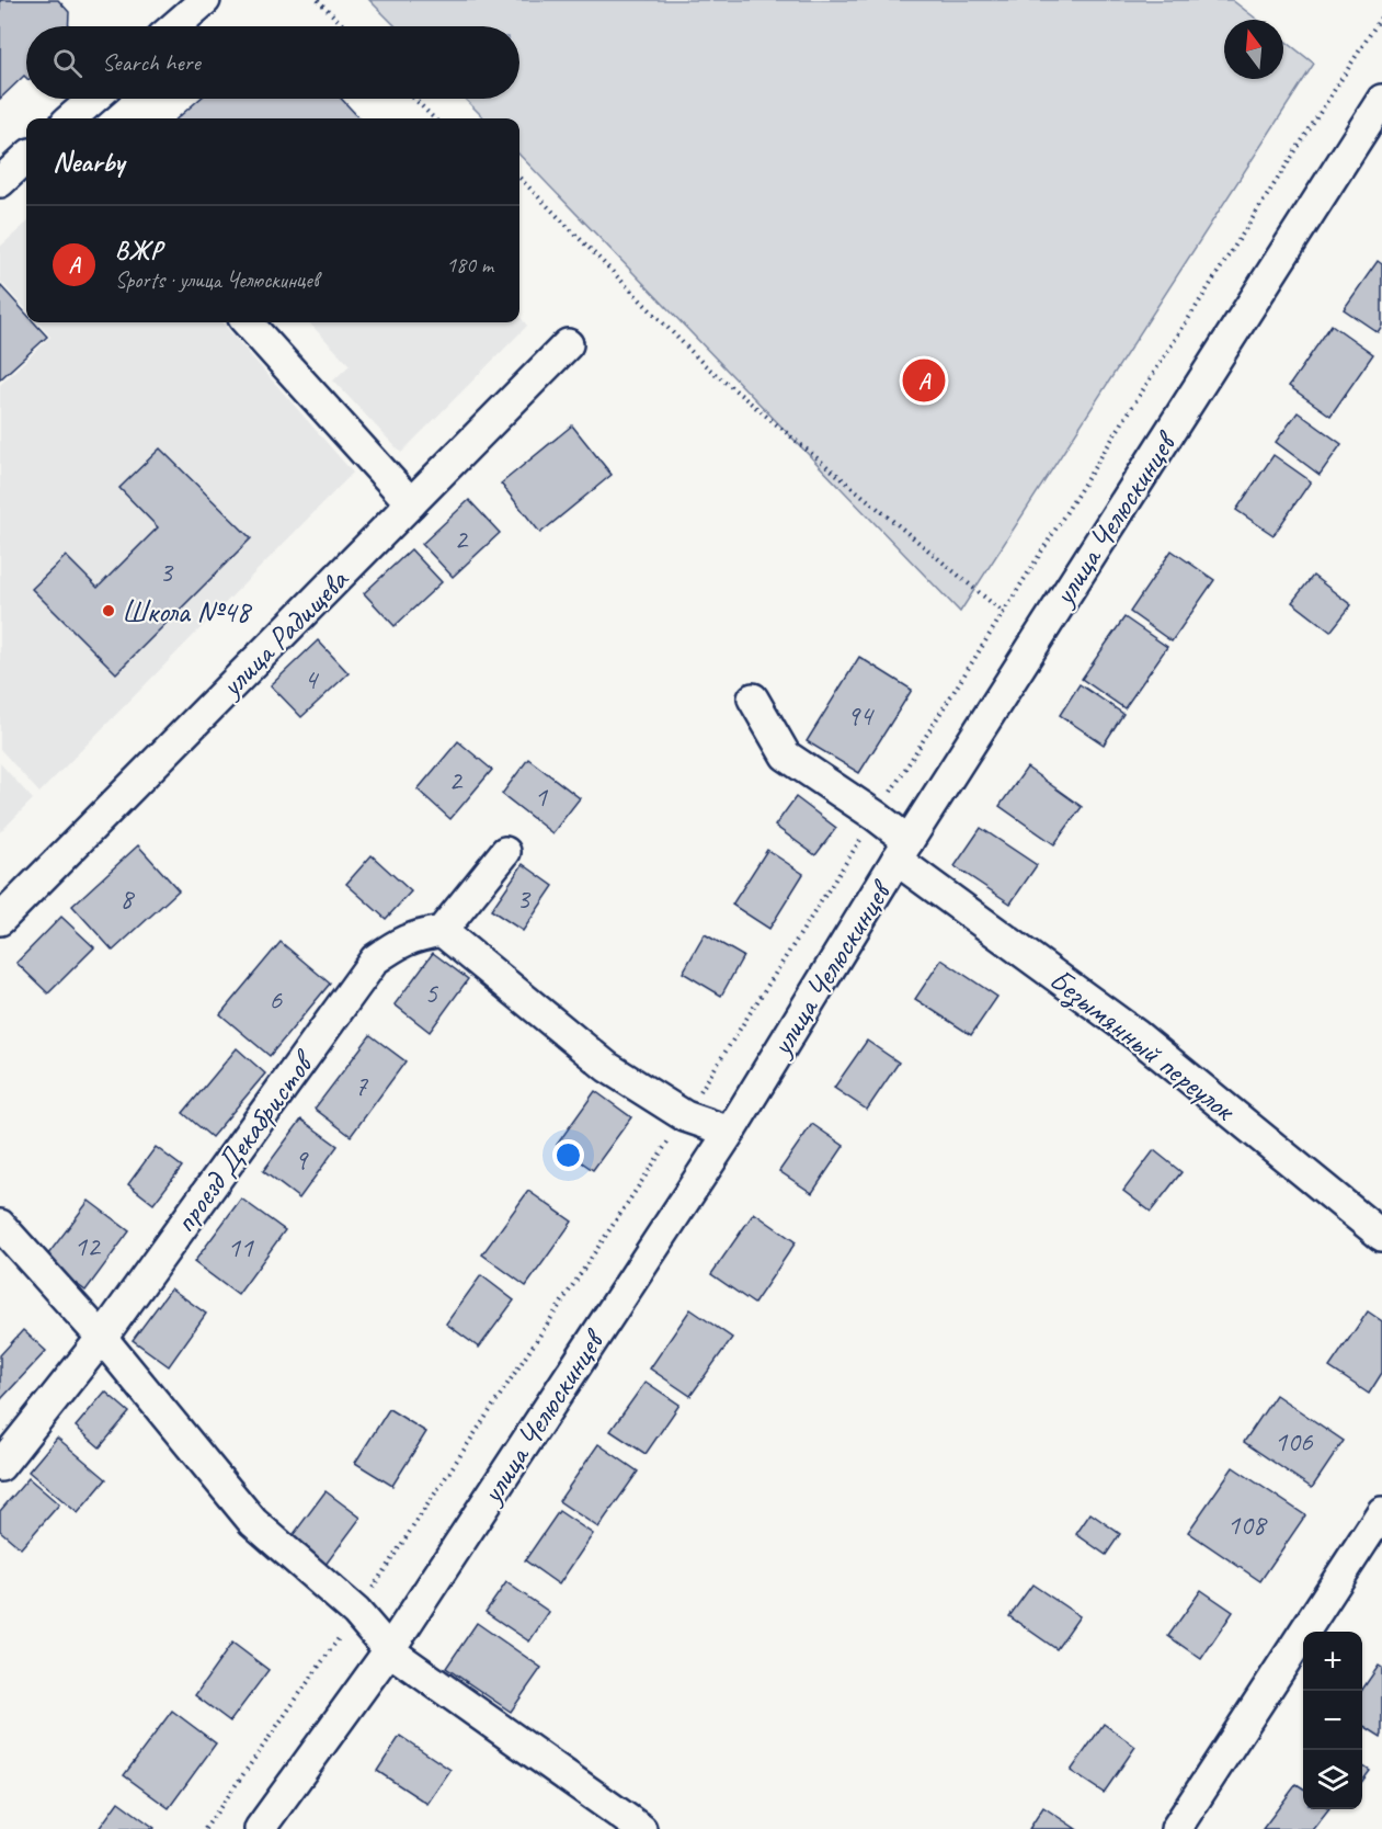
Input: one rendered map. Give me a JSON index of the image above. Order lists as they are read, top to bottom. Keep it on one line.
{"streets":{"street":["улица Челюскинцев","улица Радищева","Безымянный переулок","проезд Декабристов"]},"crossings":[["улица Челюскинцев","Безымянный переулок"]],"places":["Школа №48"],"house_numbers":["2","3","4","94","2","1","8","3","5","6","7","9","12","11","106","108"],"north":"top","page":{"search":"Search here","heading":"Nearby","list":[{"mark":"A","name":"ВЖР","note":"Sports · улица Челюскинцев","value":"180 m"}],"pins":"A","map_buttons":["+","−"]}}
